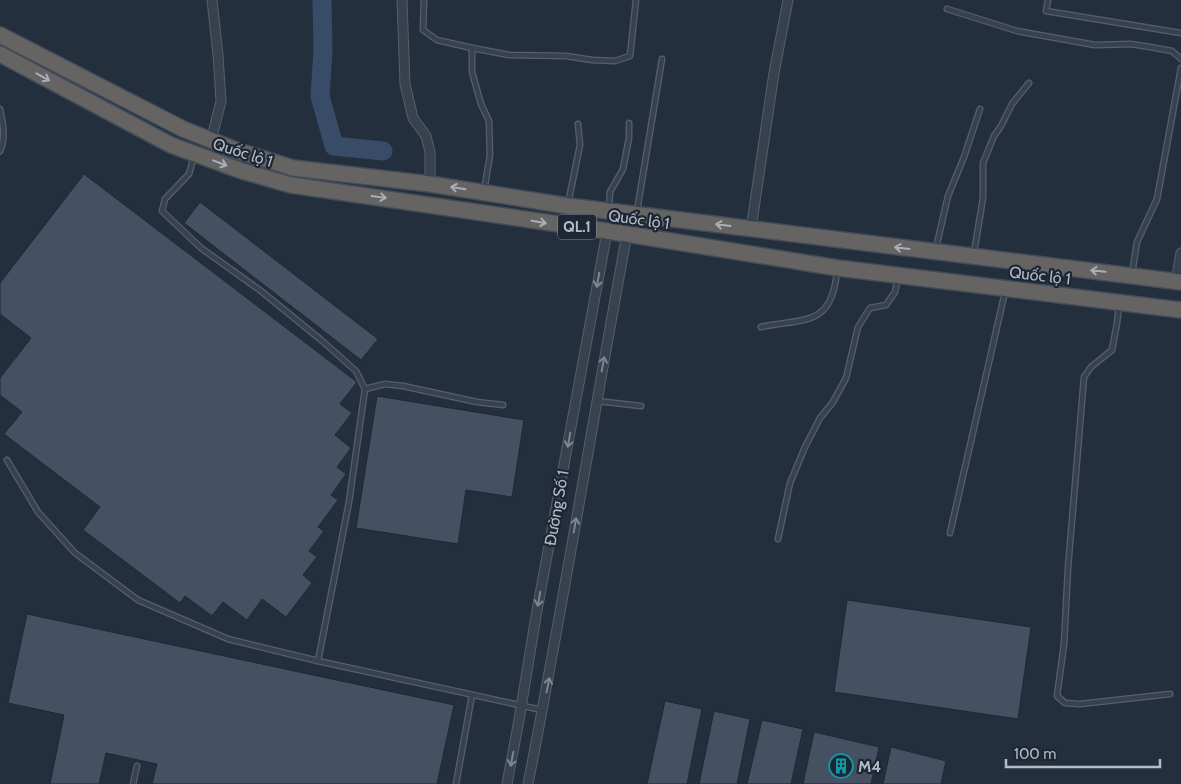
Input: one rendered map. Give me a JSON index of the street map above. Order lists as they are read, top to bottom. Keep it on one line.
{"streets":{"highway":["Quốc lộ 1","QL.1"],"street":["Đường Số 1"]},"crossings":[["Quốc lộ 1","Đường Số 1"]],"places":{"building":["M4"]},"scale_bar":"100 m"}
